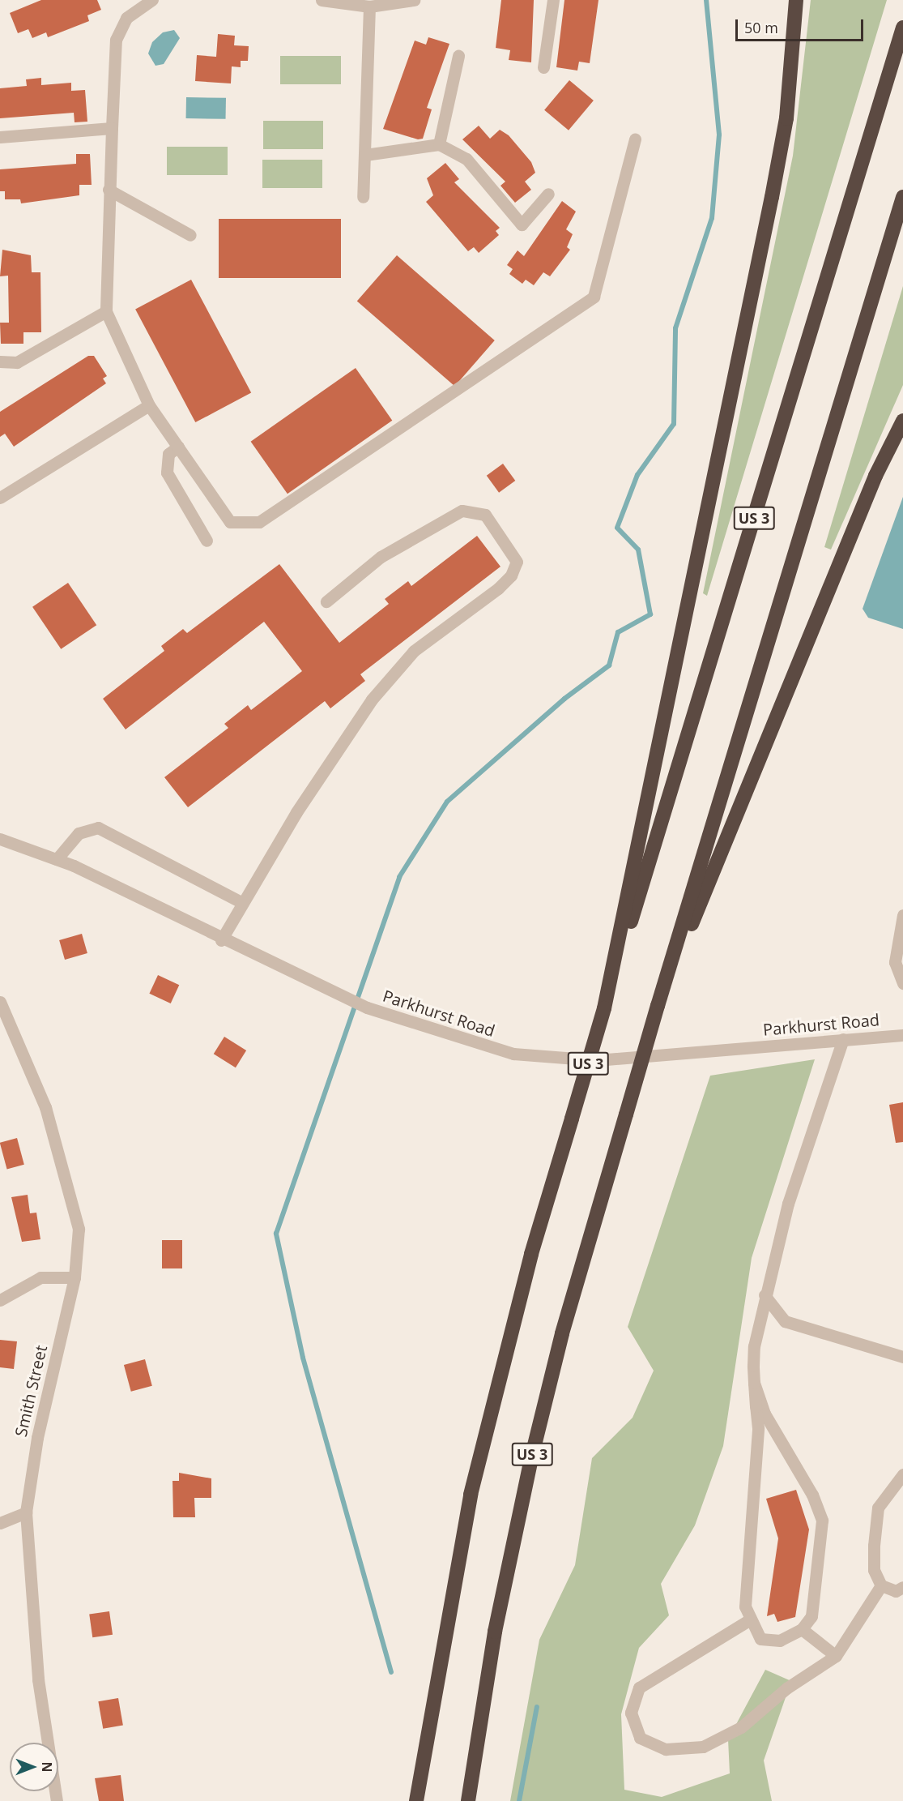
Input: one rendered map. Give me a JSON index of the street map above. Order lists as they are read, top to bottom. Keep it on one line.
{"streets":{"highway":["US 3"],"street":["Parkhurst Road","Smith Street"]},"scale_bar":"50 m","north":"right"}
